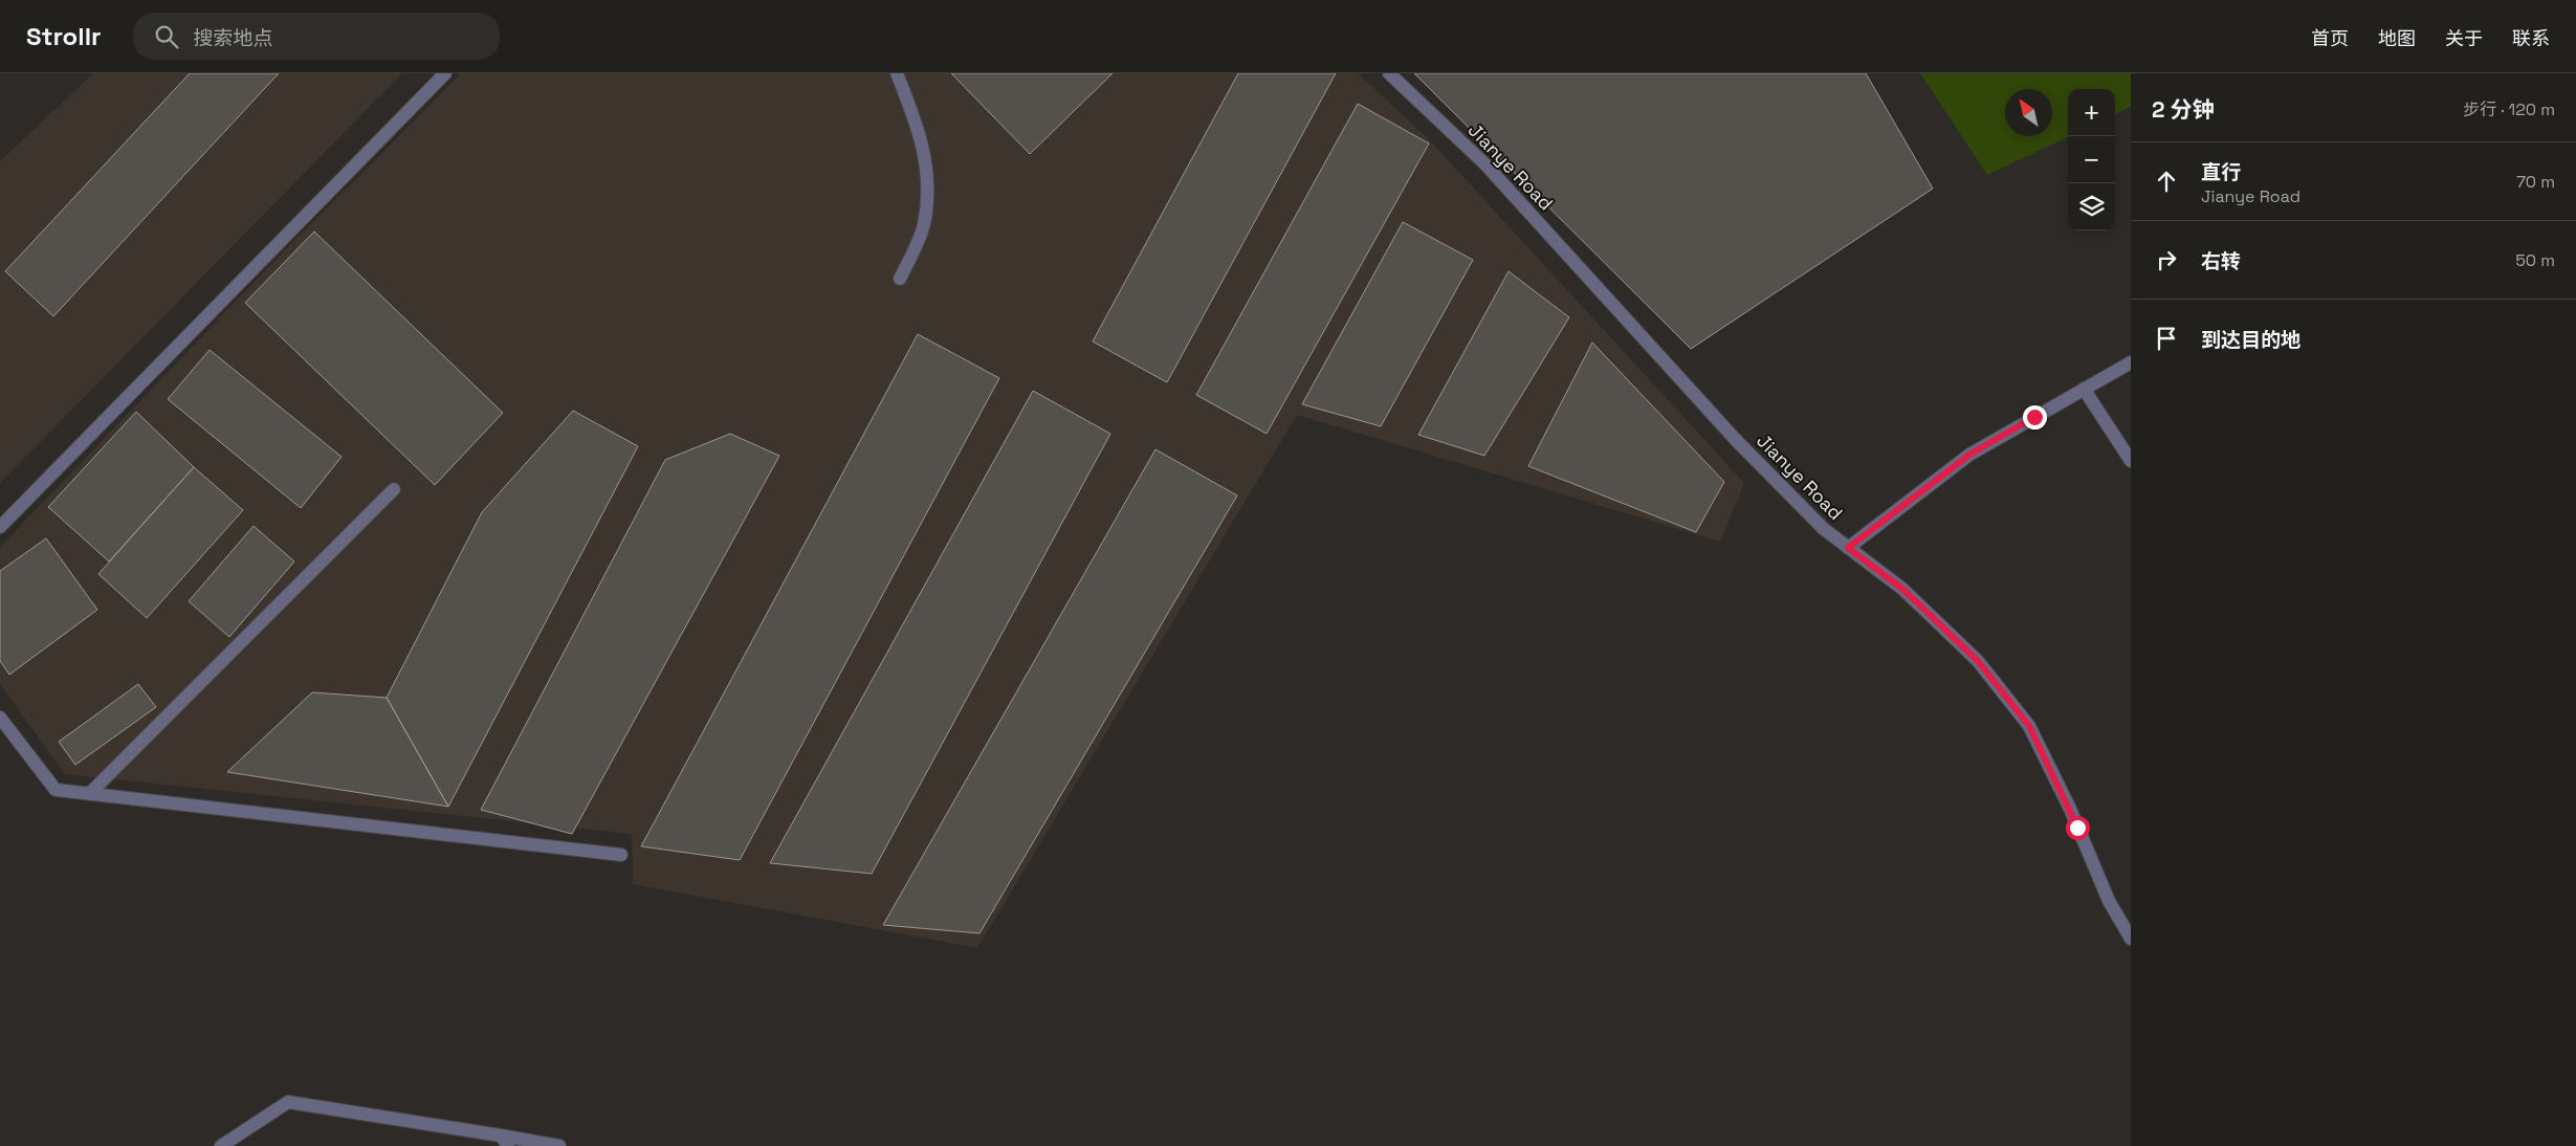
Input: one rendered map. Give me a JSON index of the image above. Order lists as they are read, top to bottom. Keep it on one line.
{"streets":{"street":["Jianye Road"]},"north":"top left","page":{"header":"Strollr","search":"搜索地点","nav":["首页","地图","关于","联系"],"heading":["2 分钟","步行 · 120 m"],"map_buttons":["+","−"],"list":[["直行","Jianye Road","70 m"],["右转","50 m"],"到达目的地"]}}
